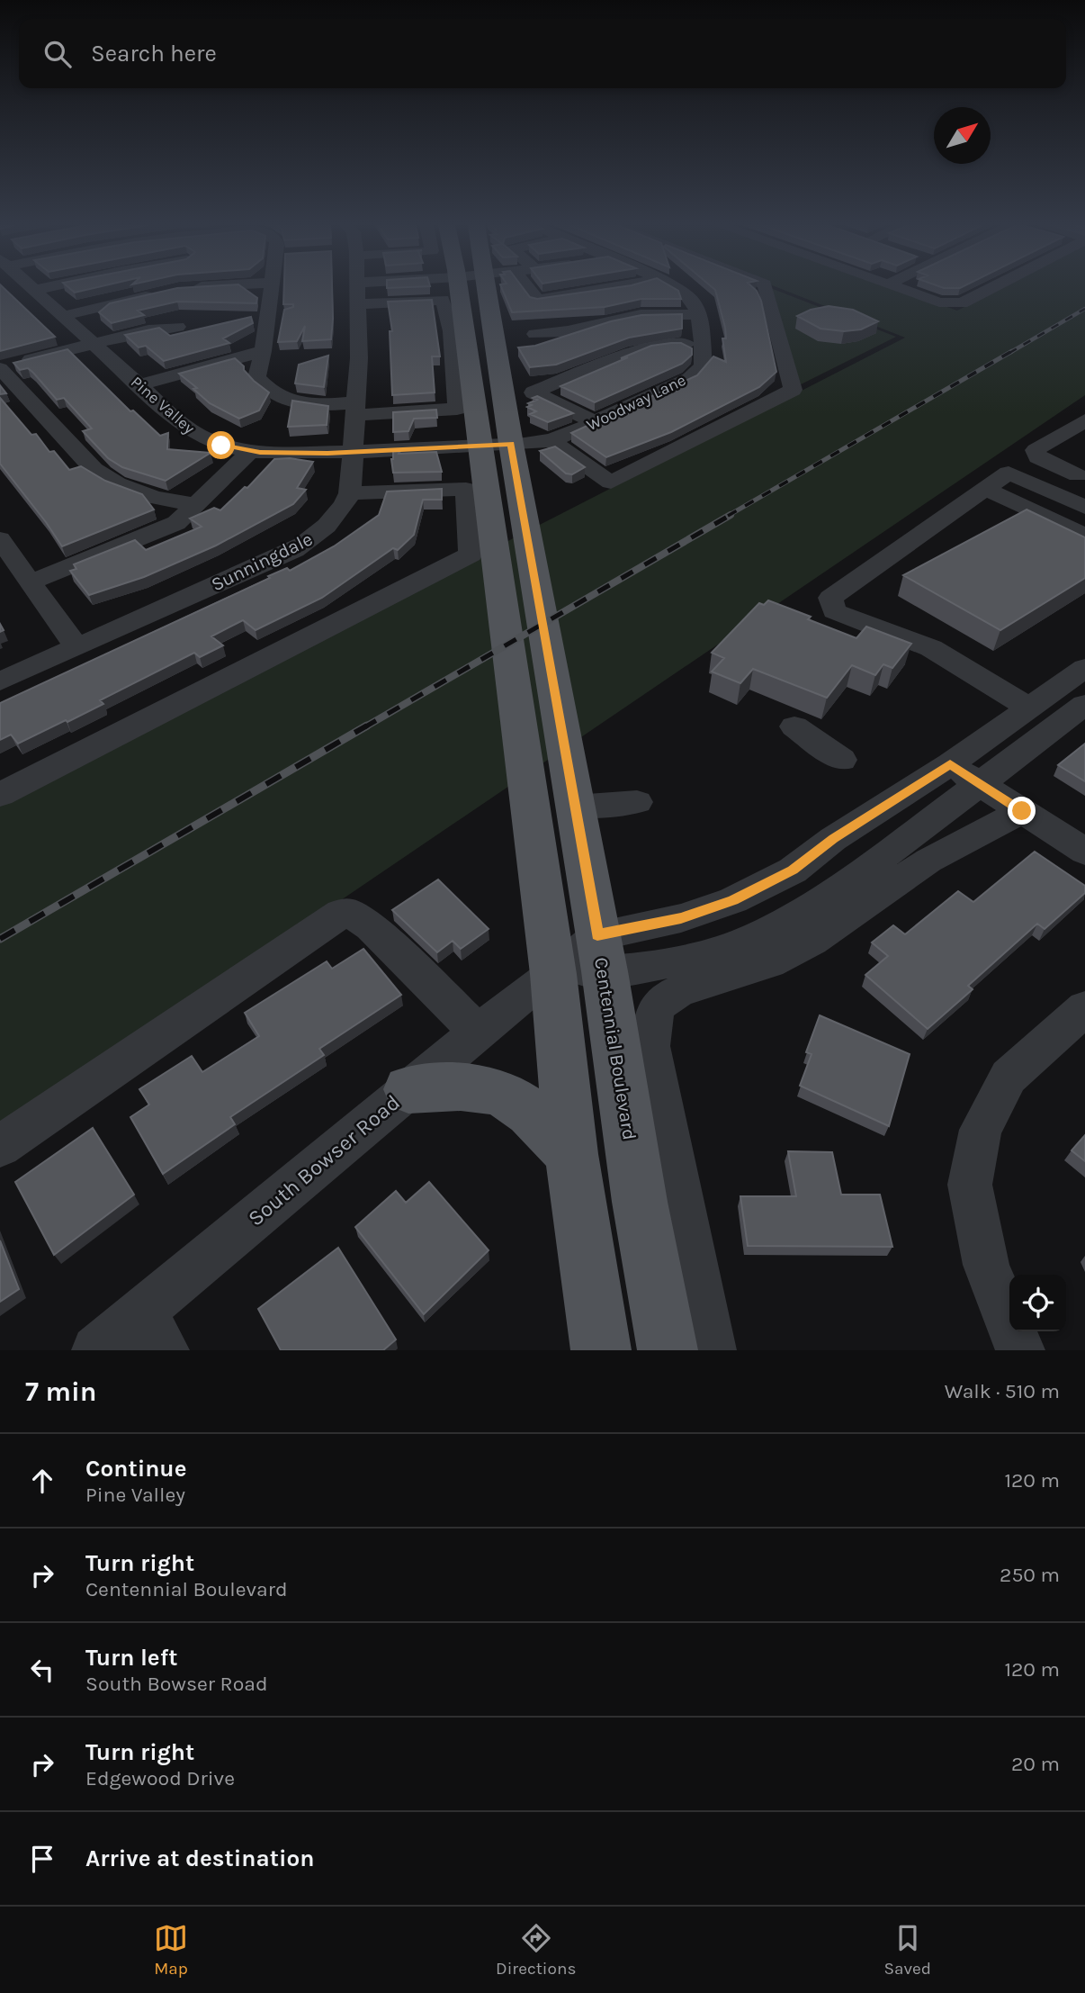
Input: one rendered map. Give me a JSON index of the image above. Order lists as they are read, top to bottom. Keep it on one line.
{"streets":{"main road":["Centennial Boulevard"],"street":["Woodway Lane","Pine Valley","Sunningdale","South Bowser Road"]},"crossings":[["Woodway Lane","Pine Valley"],["Woodway Lane","Centennial Boulevard"],["Pine Valley","Sunningdale"],["Pine Valley","Centennial Boulevard"],["Centennial Boulevard","South Bowser Road"]],"north":"top right","page":{"search":"Search here","heading":["7 min","Walk · 510 m"],"list":[["Continue","Pine Valley","120 m"],["Turn right","Centennial Boulevard","250 m"],["Turn left","South Bowser Road","120 m"],["Turn right","Edgewood Drive","20 m"],"Arrive at destination"],"nav":["Map","Directions","Saved"]}}
